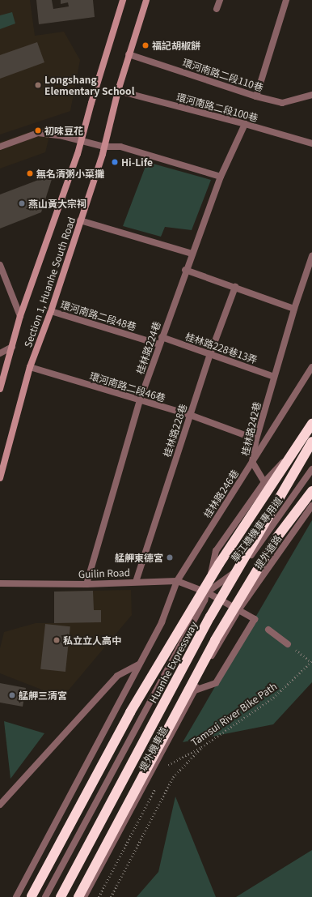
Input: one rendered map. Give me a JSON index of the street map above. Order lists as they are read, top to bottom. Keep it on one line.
{"streets":{"highway":["Huanhe Expressway"],"street":["環河南路二段110巷","環河南路二段100巷","Section 1, Huanhe South Road","環河南路二段48巷","桂林路224巷","桂林路228巷13弄","環河南路二段46巷","桂林路242巷","桂林路228巷","桂林路246巷","華江橋機車專用道","提外道路","Guilin Road","堤外機車道"],"path":["Tamsui River Bike Path"]},"crossings":[["環河南路二段110巷","Section 1, Huanhe South Road"],["環河南路二段100巷","Section 1, Huanhe South Road"],["環河南路二段100巷","桂林路224巷"],["Section 1, Huanhe South Road","環河南路二段48巷"],["Section 1, Huanhe South Road","環河南路二段46巷"],["環河南路二段48巷","桂林路224巷"],["桂林路224巷","桂林路228巷13弄"],["桂林路224巷","環河南路二段46巷"],["桂林路224巷","Guilin Road"],["桂林路228巷13弄","桂林路242巷"],["桂林路228巷13弄","桂林路228巷"],["環河南路二段46巷","桂林路242巷"],["環河南路二段46巷","桂林路228巷"],["桂林路242巷","桂林路246巷"],["桂林路228巷","Guilin Road"],["桂林路246巷","Guilin Road"],["華江橋機車專用道","Guilin Road"],["提外道路","Guilin Road"],["提外道路","堤外機車道"],["Guilin Road","堤外機車道"]],"places":["福記胡椒餅","Longshang Elementary School","初味豆花","Hi-Life","無名清粥小菜攤","燕山黃大宗祠","艋舺東德宮","私立立人高中","艋舺三清宮"]}
